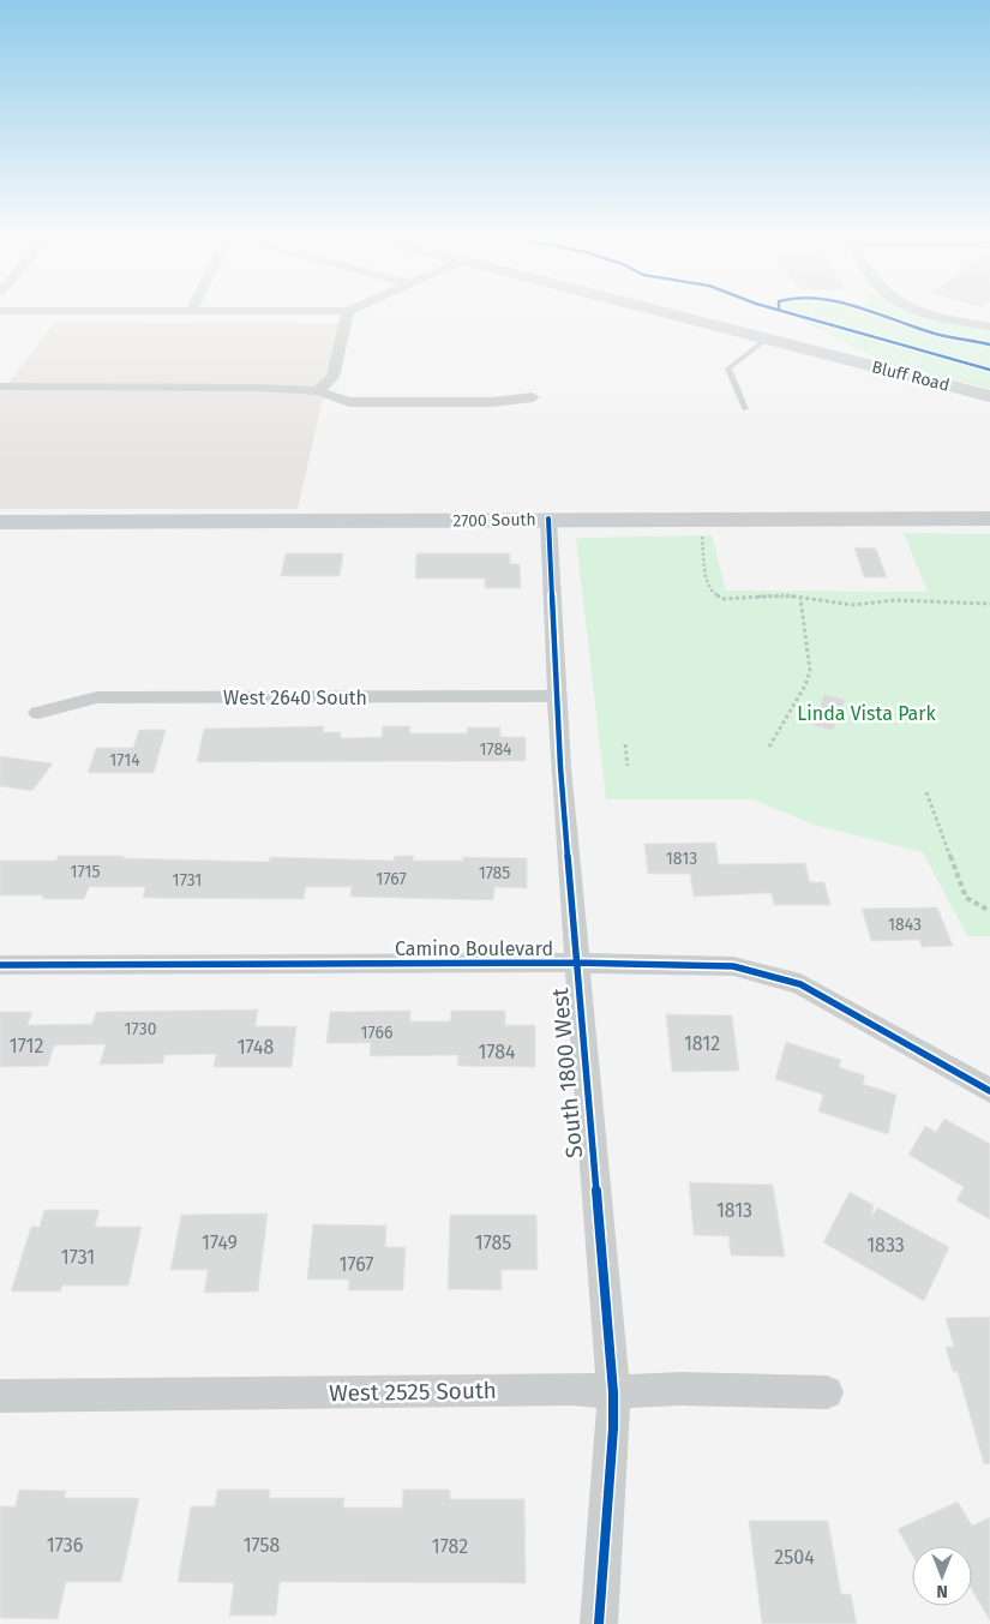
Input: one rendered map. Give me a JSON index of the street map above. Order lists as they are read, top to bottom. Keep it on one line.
{"streets":{"main road":["Bluff Road","2700 South"],"street":["West 2640 South","Camino Boulevard","South 1800 West","West 2525 South"]},"crossings":[["2700 South","South 1800 West"],["West 2640 South","South 1800 West"],["Camino Boulevard","South 1800 West"],["South 1800 West","West 2525 South"]],"parks":["Linda Vista Park"],"house_numbers":["1784","1714","1813","1715","1785","1767","1731","1843","1730","1766","1812","1712","1748","1784","1813","1749","1785","1833","1731","1767","1736","1758","1782","2504"],"north":"bottom"}
